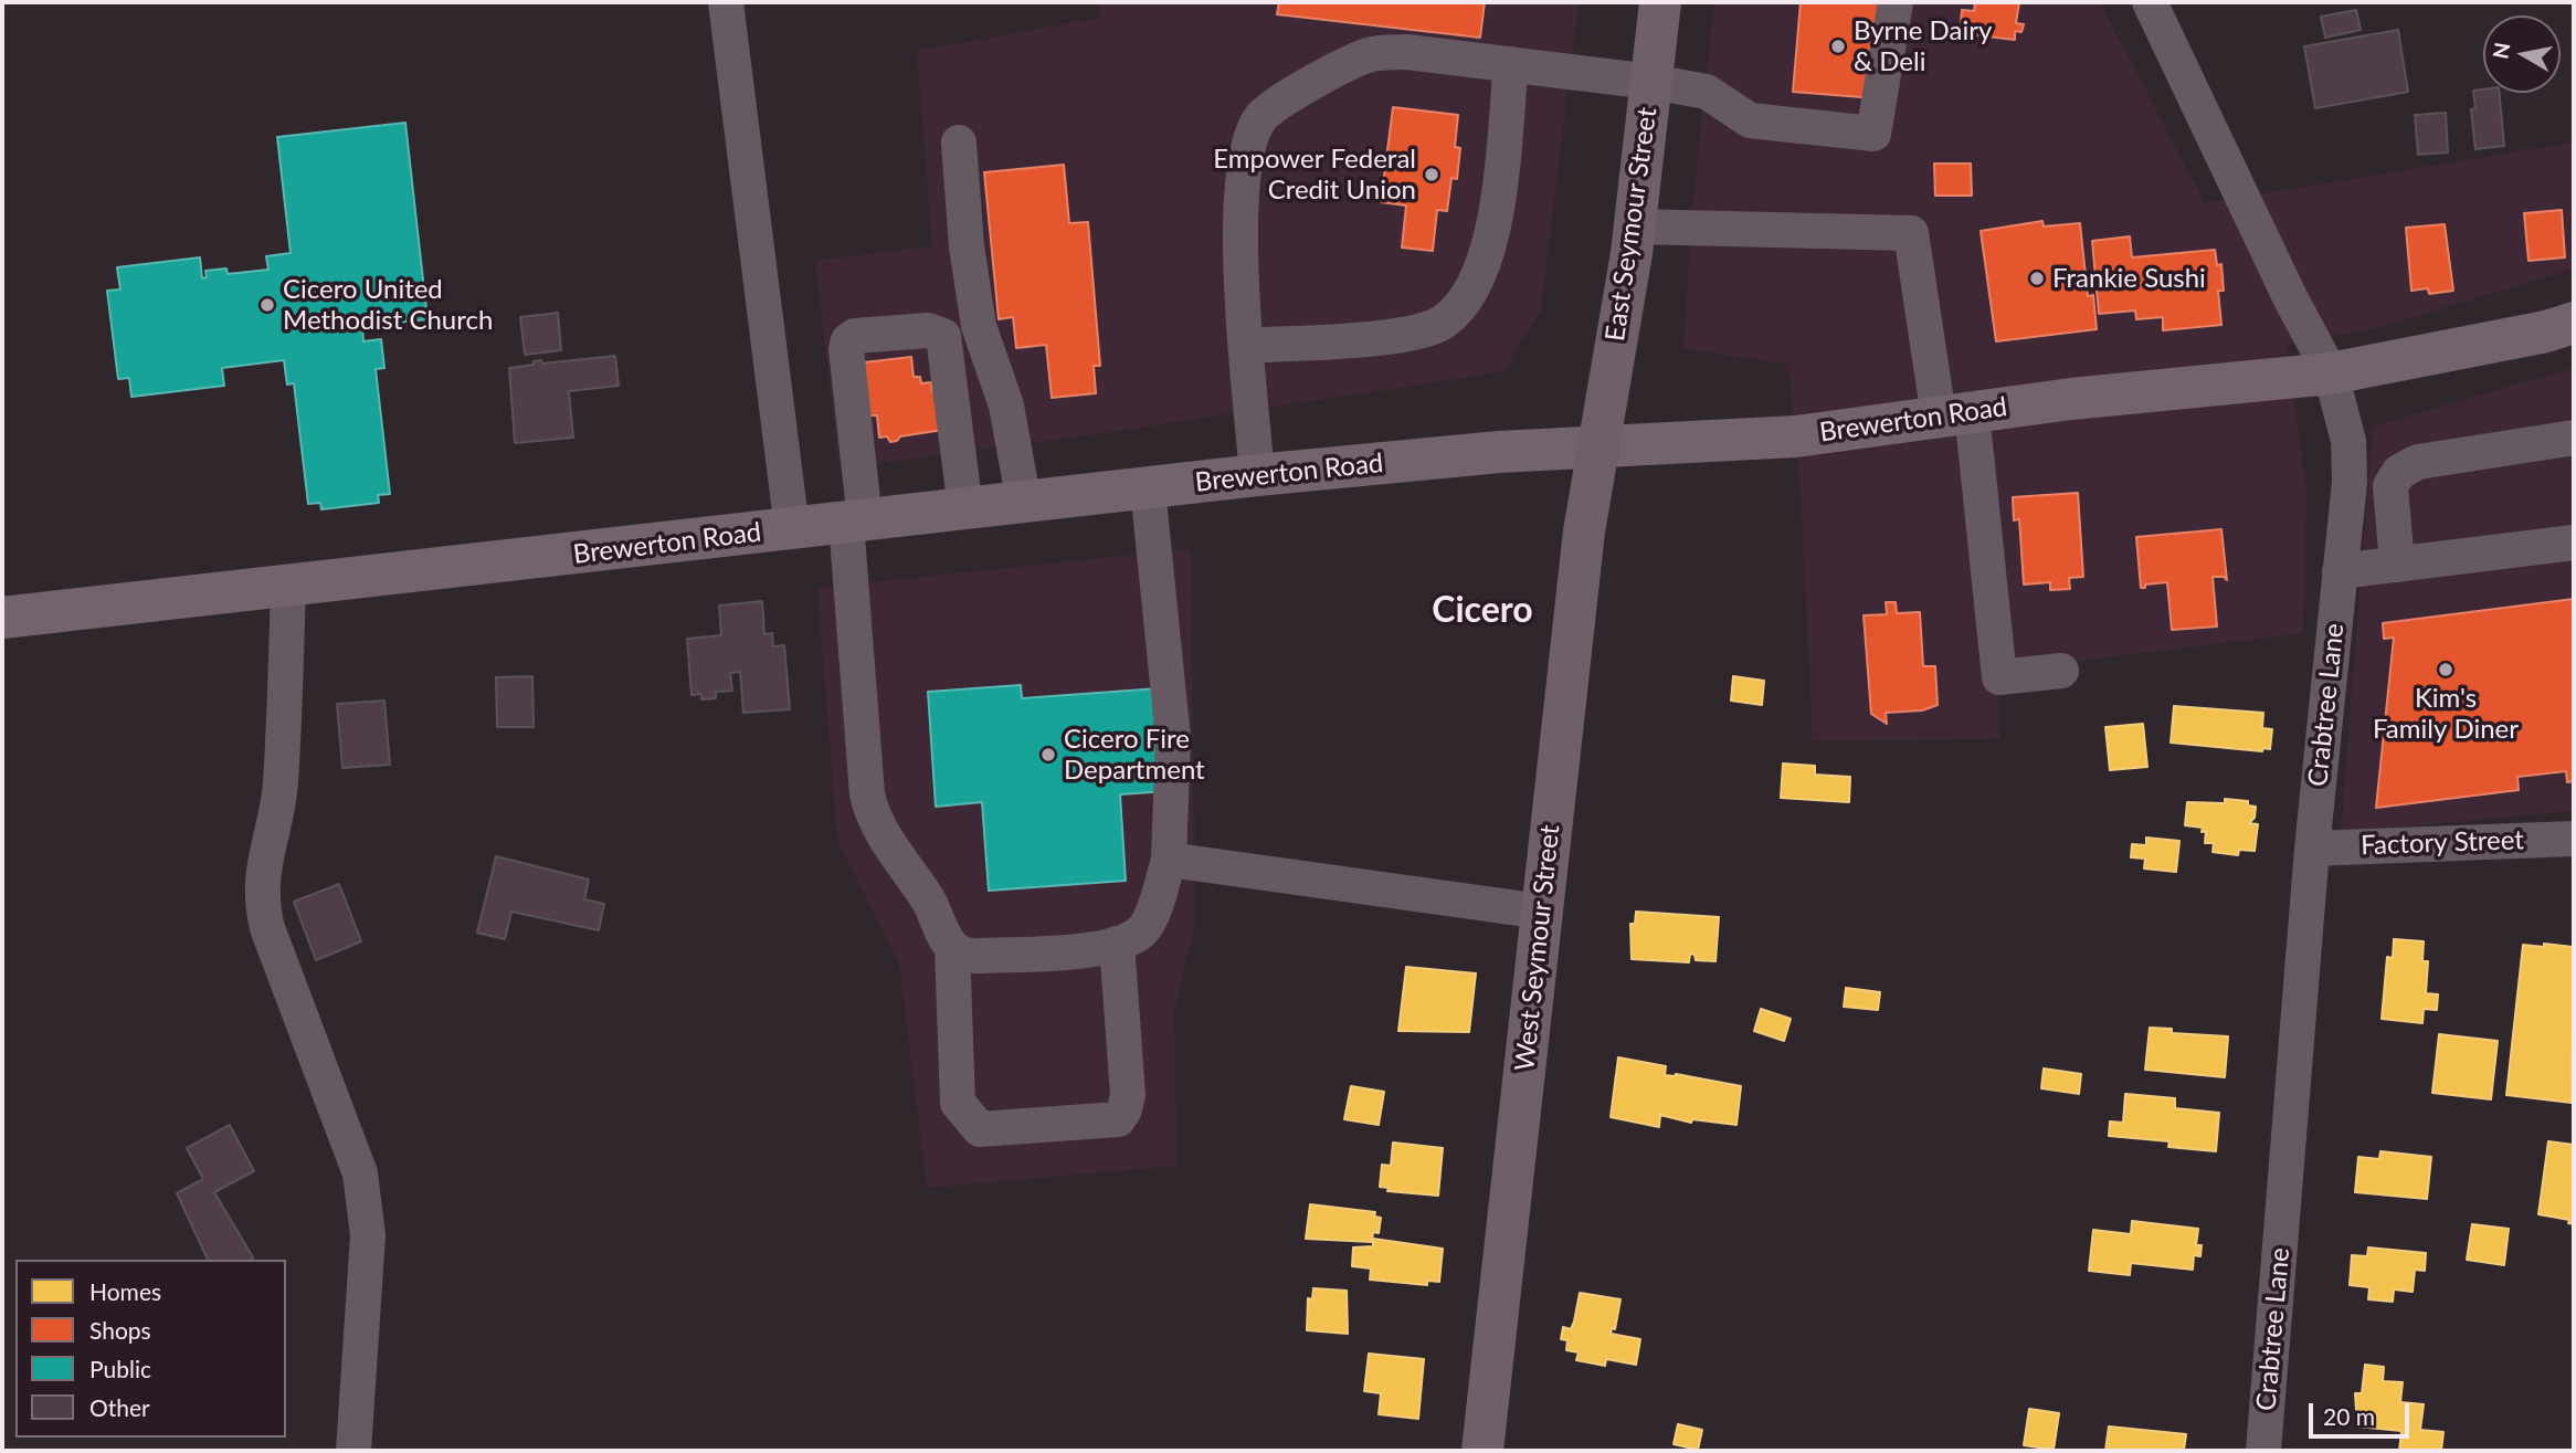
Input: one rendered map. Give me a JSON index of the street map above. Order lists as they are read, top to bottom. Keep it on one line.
{"streets":{"highway":["East Seymour Street","West Seymour Street"],"main road":["Brewerton Road"],"street":["Crabtree Lane","Factory Street"]},"crossings":[["East Seymour Street","Brewerton Road"],["East Seymour Street","West Seymour Street"],["Brewerton Road","Crabtree Lane"],["Brewerton Road","West Seymour Street"],["Crabtree Lane","Factory Street"]],"districts":["Cicero"],"places":["Byrne Dairy & Deli","Empower Federal Credit Union","Frankie Sushi","Cicero United Methodist Church","Kim's Family Diner","Cicero Fire Department"],"legend":["Homes","Shops","Public","Other"],"scale_bar":"20 m","north":"left"}
